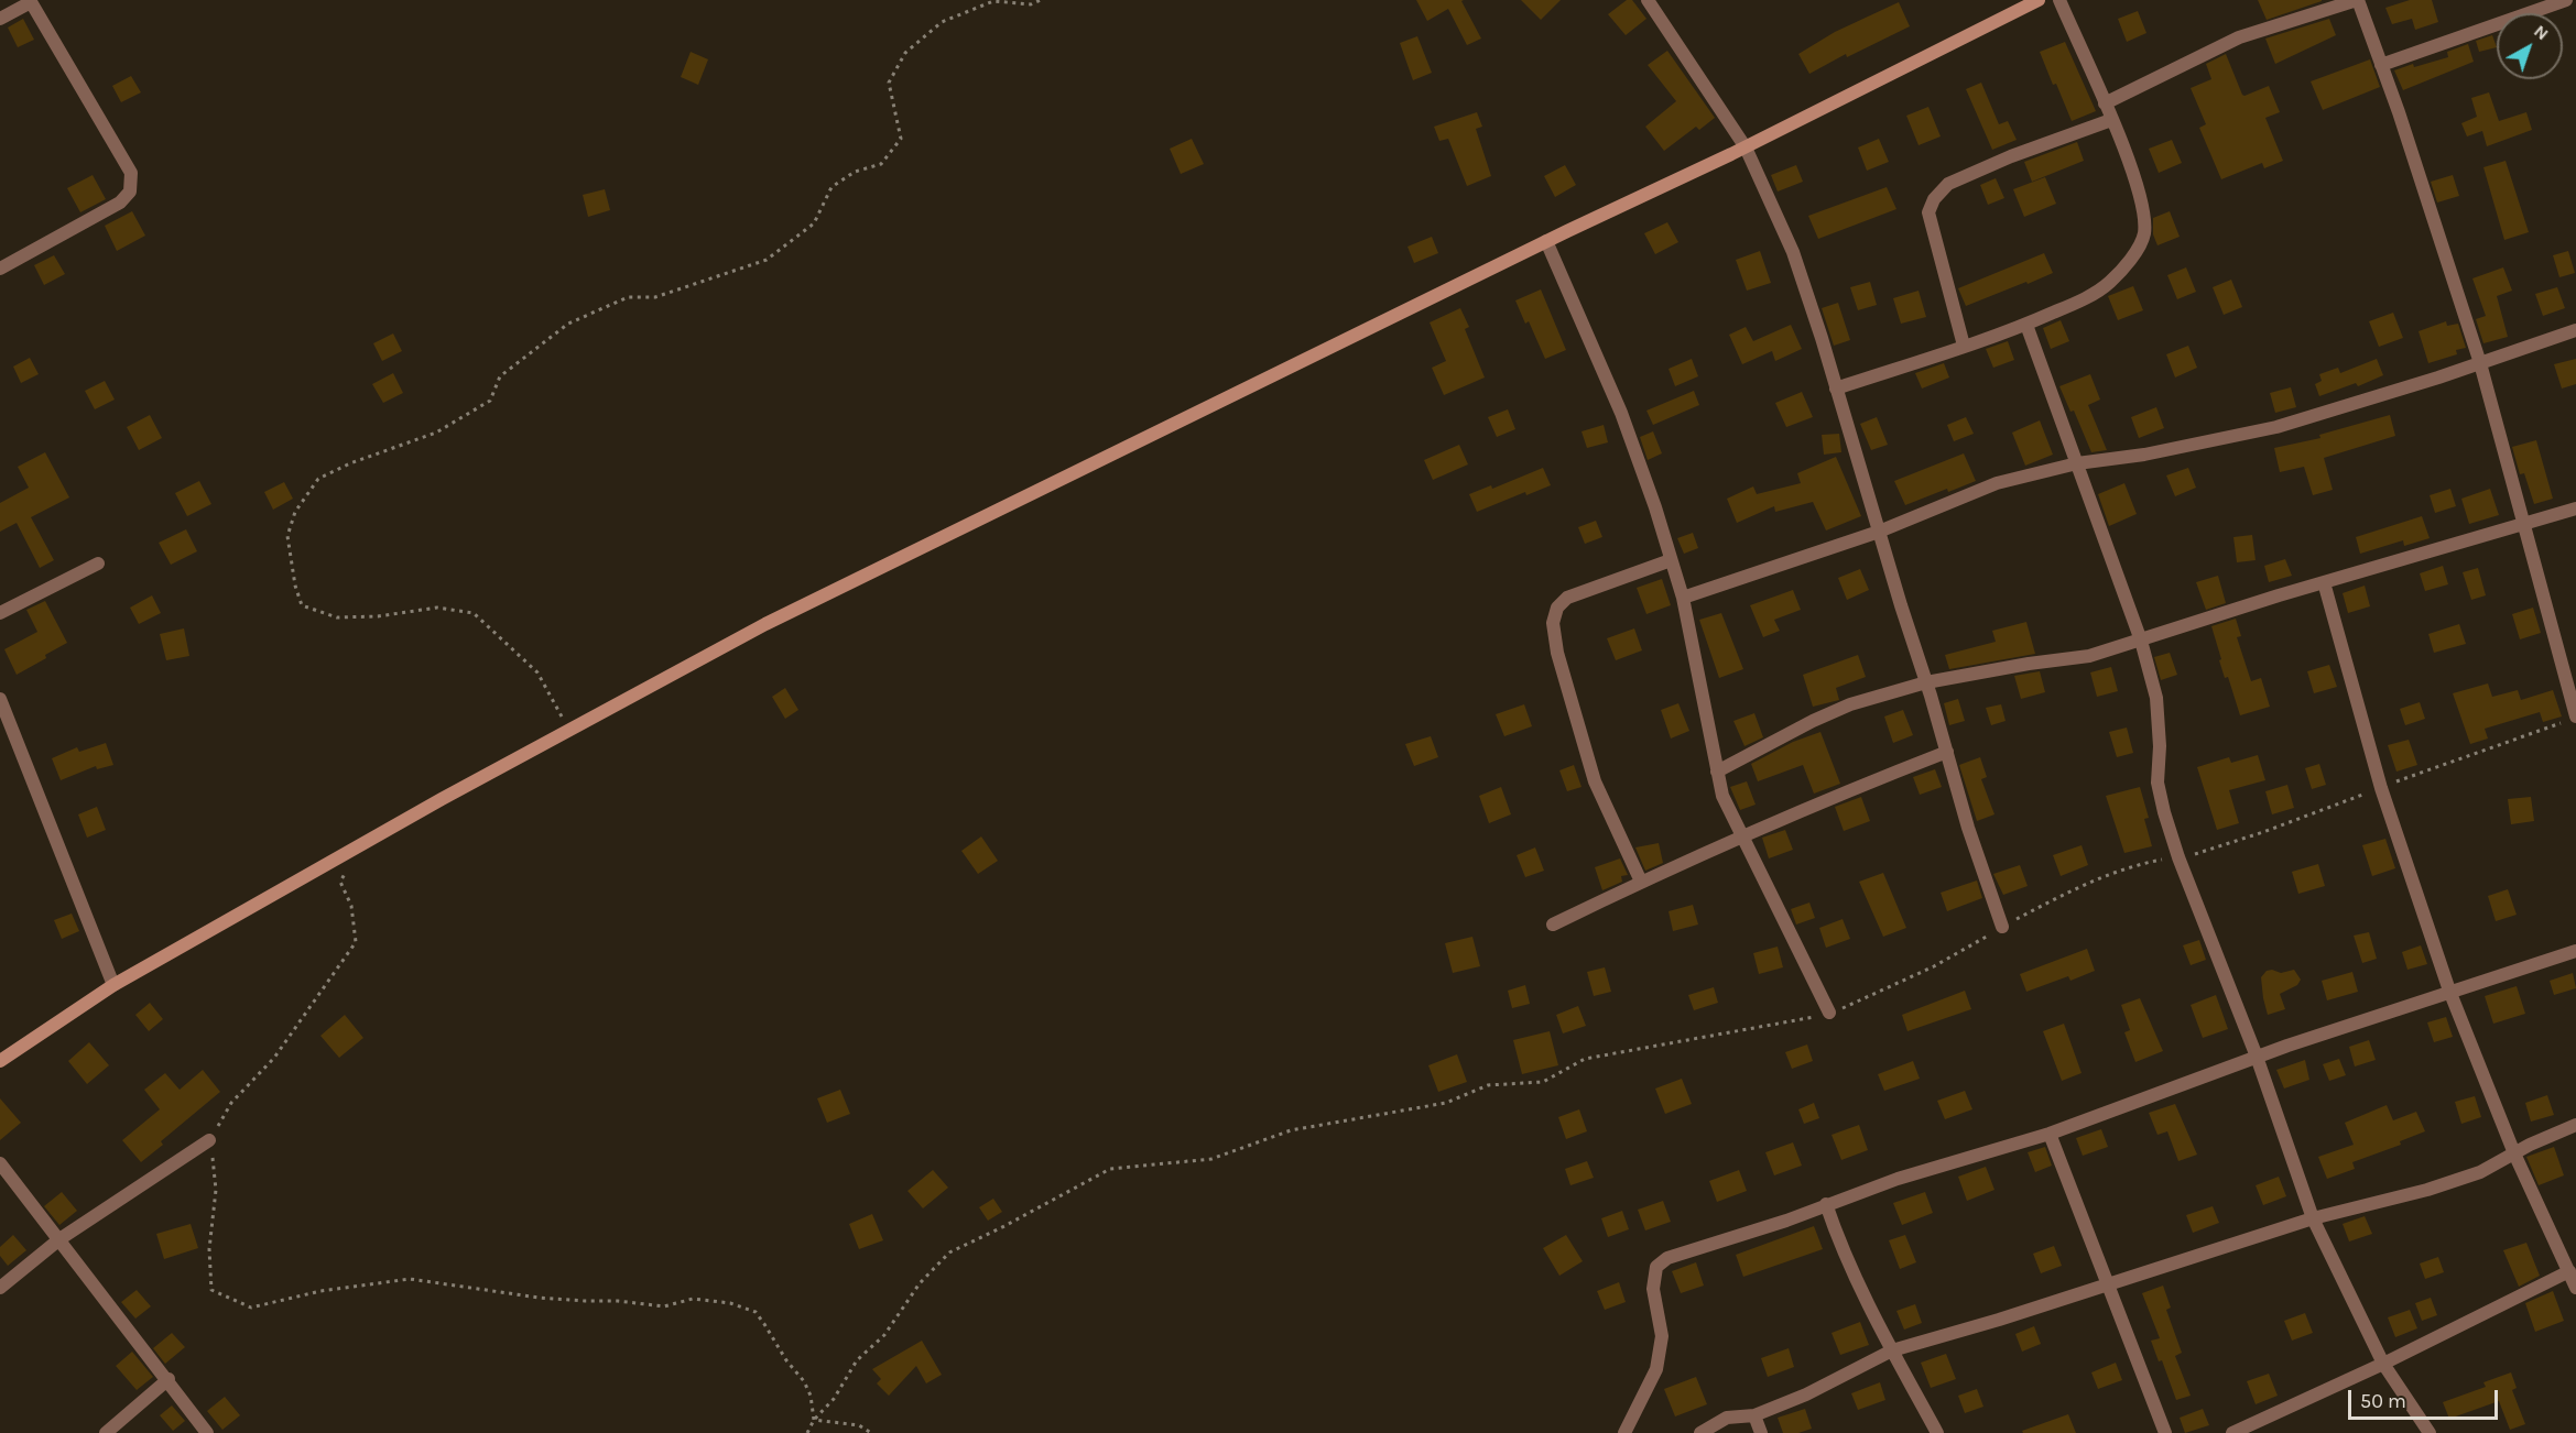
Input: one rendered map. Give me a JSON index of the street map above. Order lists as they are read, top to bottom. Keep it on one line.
{"scale_bar":"50 m","north":"top right"}
